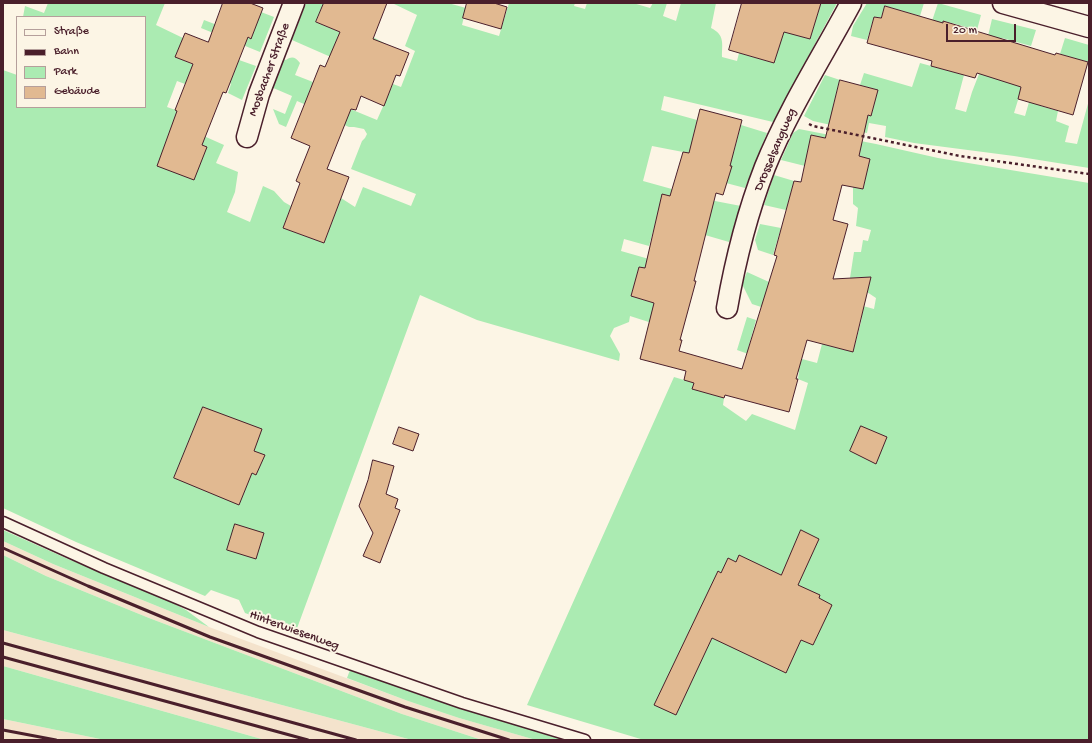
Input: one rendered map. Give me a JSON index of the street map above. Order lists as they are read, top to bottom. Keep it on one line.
{"streets":{"street":["Mosbacher Straße","Drosselsangweg"],"lane":["Hinterwiesenweg"]},"legend":["Straße","Bahn","Park","Gebäude"],"scale_bar":"20 m"}
